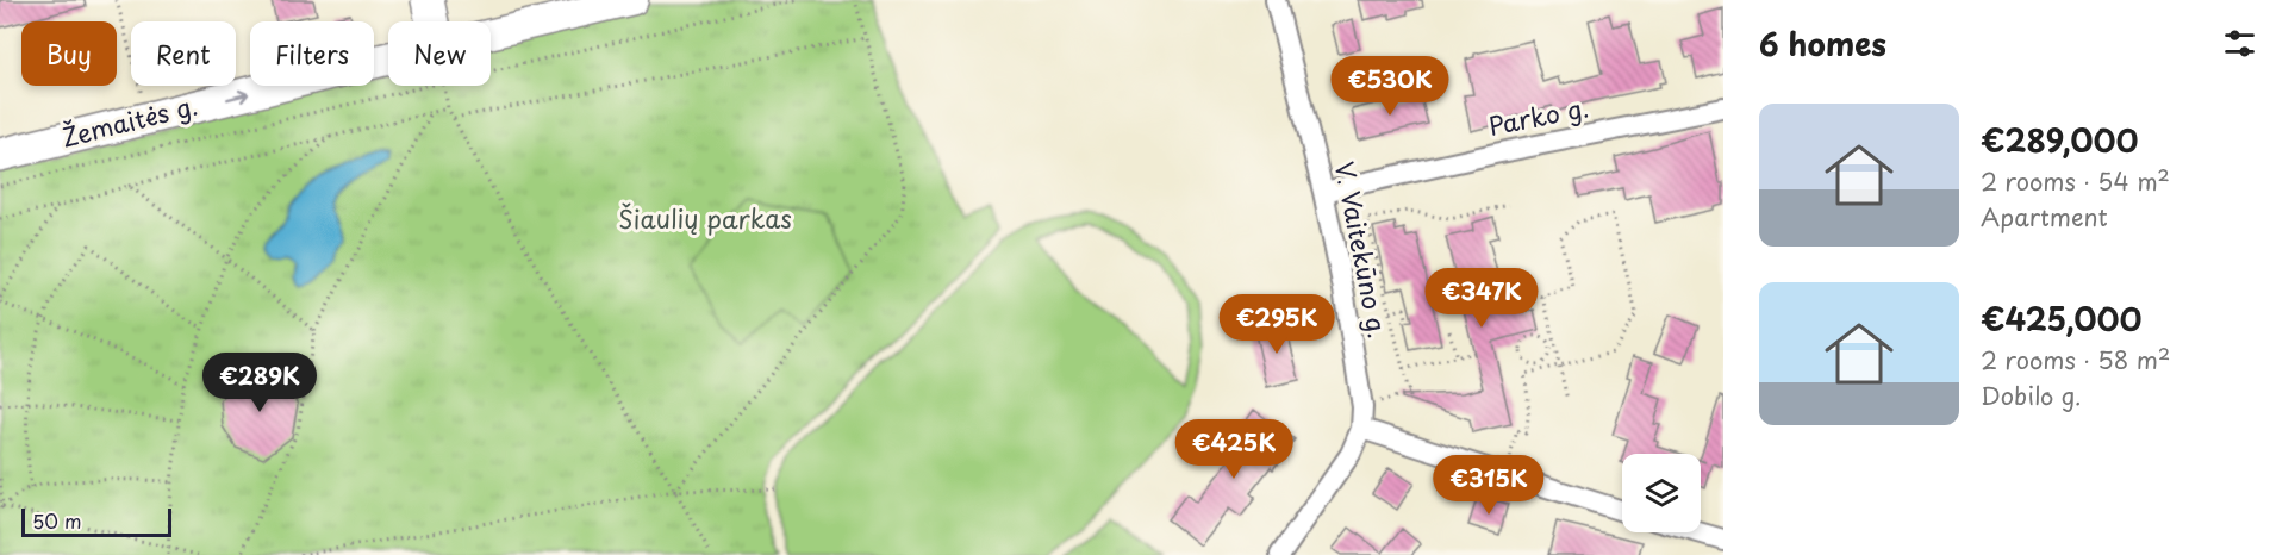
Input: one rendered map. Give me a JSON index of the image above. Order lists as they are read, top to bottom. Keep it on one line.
{"streets":{"main road":["Žemaitės g."],"street":["Parko g.","V. Vaitekūno g."]},"crossings":[["Parko g.","V. Vaitekūno g."]],"one_way":["Žemaitės g."],"parks":["Šiaulių parkas"],"scale_bar":"50 m","page":{"heading":"6 homes","chip":["Buy","Rent","Filters","New"],"price":["€530K","€347K","€295K","€289K","€425K","€315K"],"list":[{"name":"€289,000","note":"2 rooms · 54 m² · Apartment"},{"name":"€425,000","note":"2 rooms · 58 m² · Dobilo g."}],"scale":"50 m"}}
